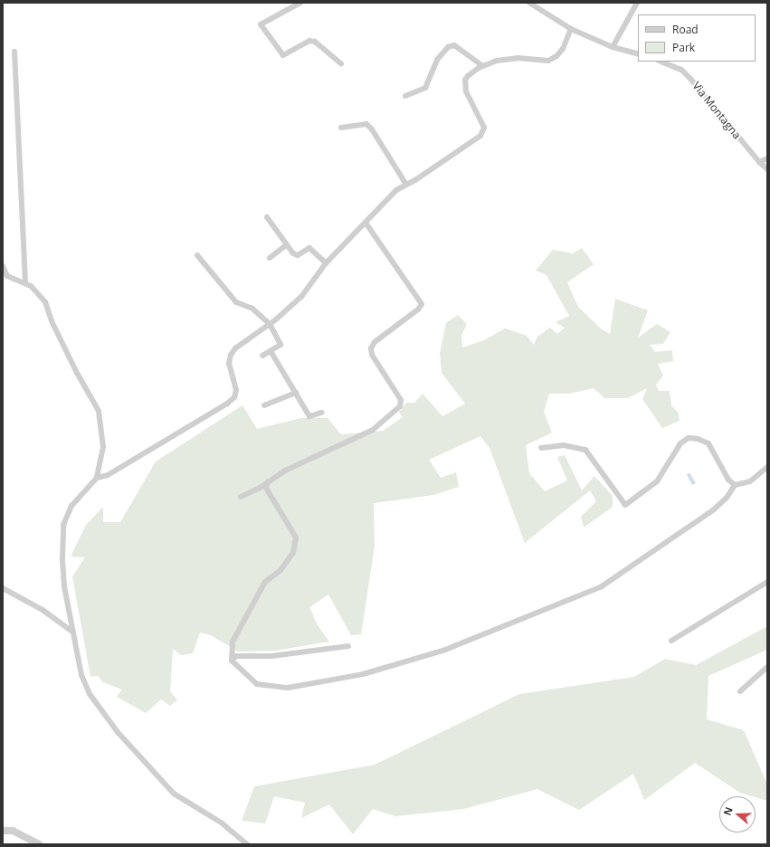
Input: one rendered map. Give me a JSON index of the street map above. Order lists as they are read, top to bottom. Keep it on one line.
{"streets":{"street":["Via Montagna"]},"legend":["Road","Park"],"north":"left"}
